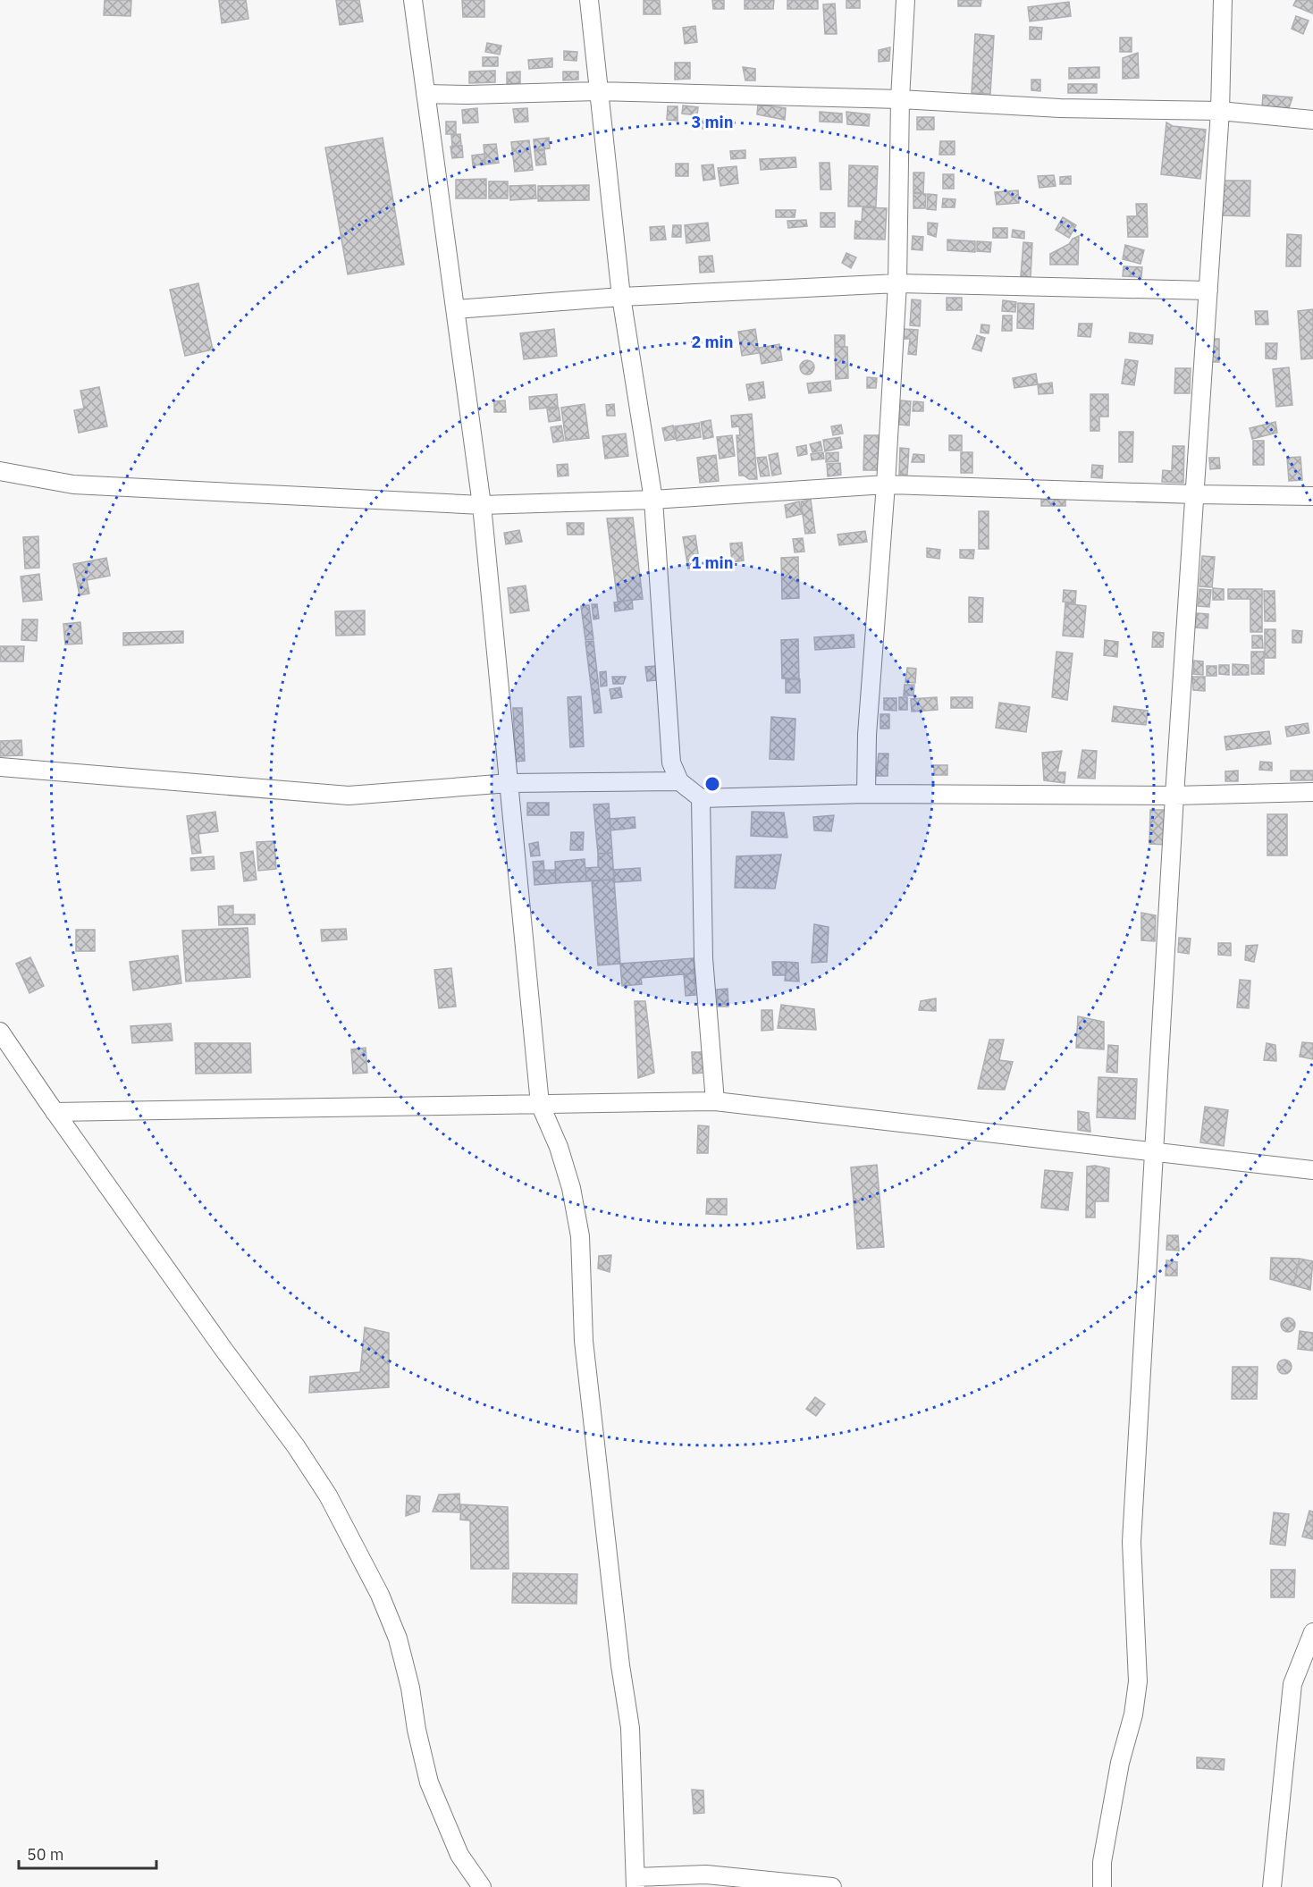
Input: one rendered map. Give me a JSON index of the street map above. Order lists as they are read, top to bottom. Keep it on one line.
{"scale_bar":"50 m","rings":["3 min","2 min","1 min"]}
